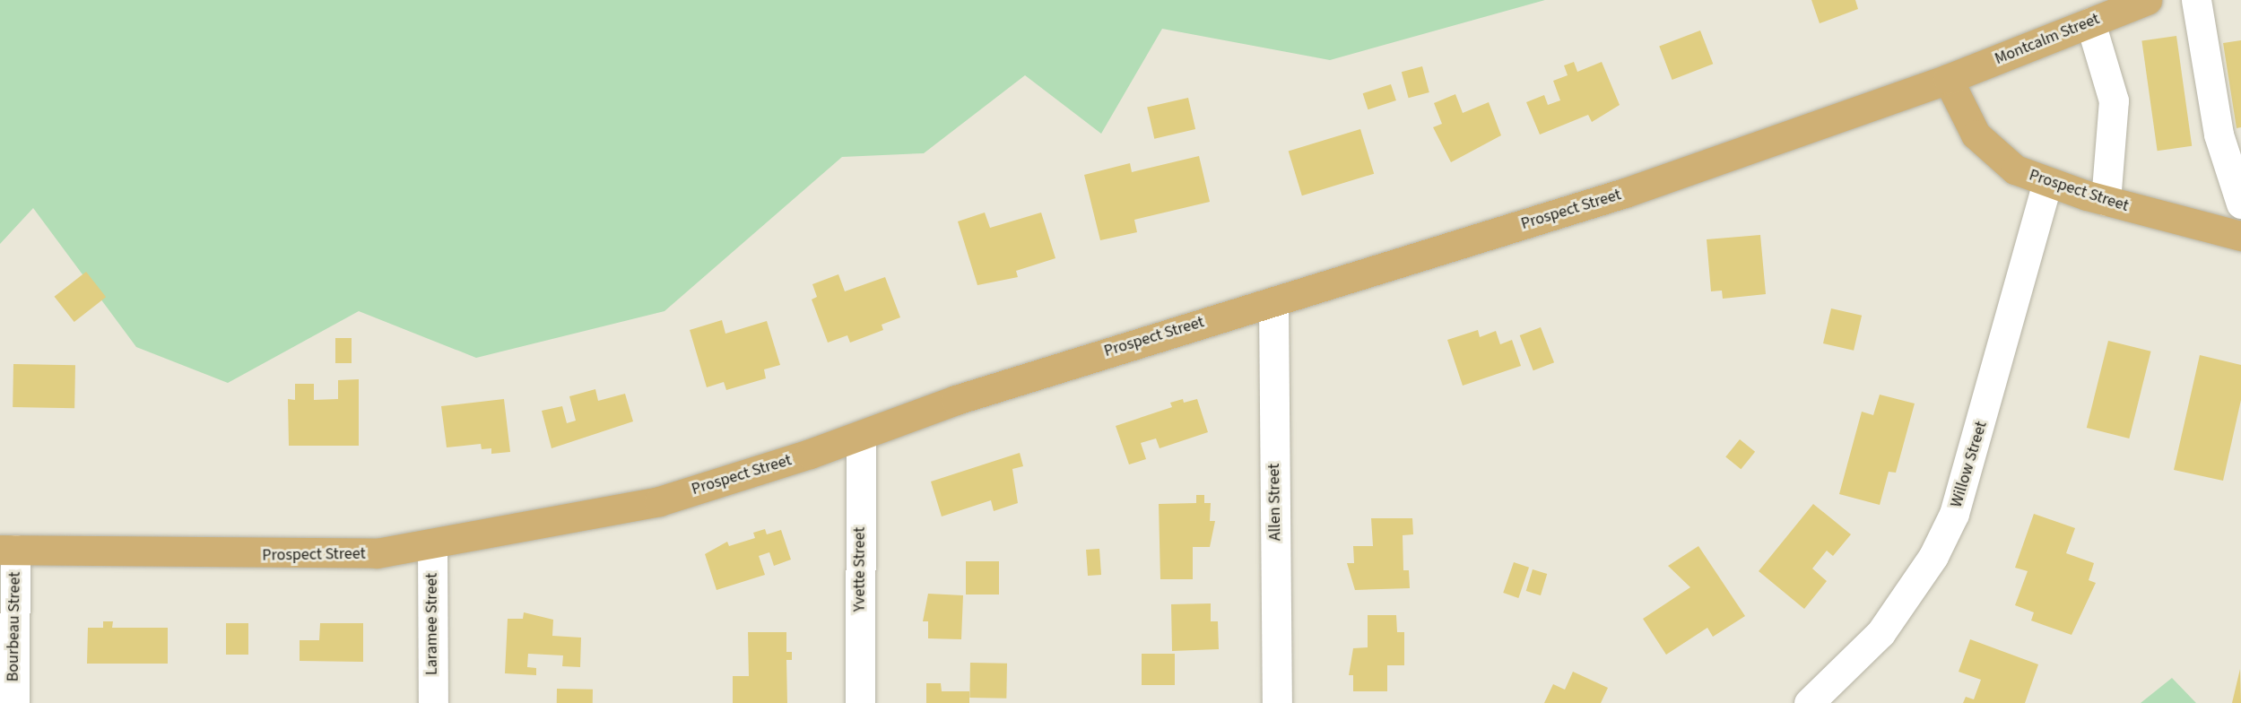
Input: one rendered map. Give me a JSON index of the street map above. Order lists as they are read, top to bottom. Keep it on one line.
{"streets":{"main road":["Montcalm Street","Prospect Street"],"street":["Willow Street","Allen Street","Yvette Street","Laramee Street","Bourbeau Street"]},"crossings":[["Montcalm Street","Prospect Street"],["Prospect Street","Willow Street"],["Prospect Street","Allen Street"],["Prospect Street","Yvette Street"],["Prospect Street","Laramee Street"],["Prospect Street","Bourbeau Street"]]}
